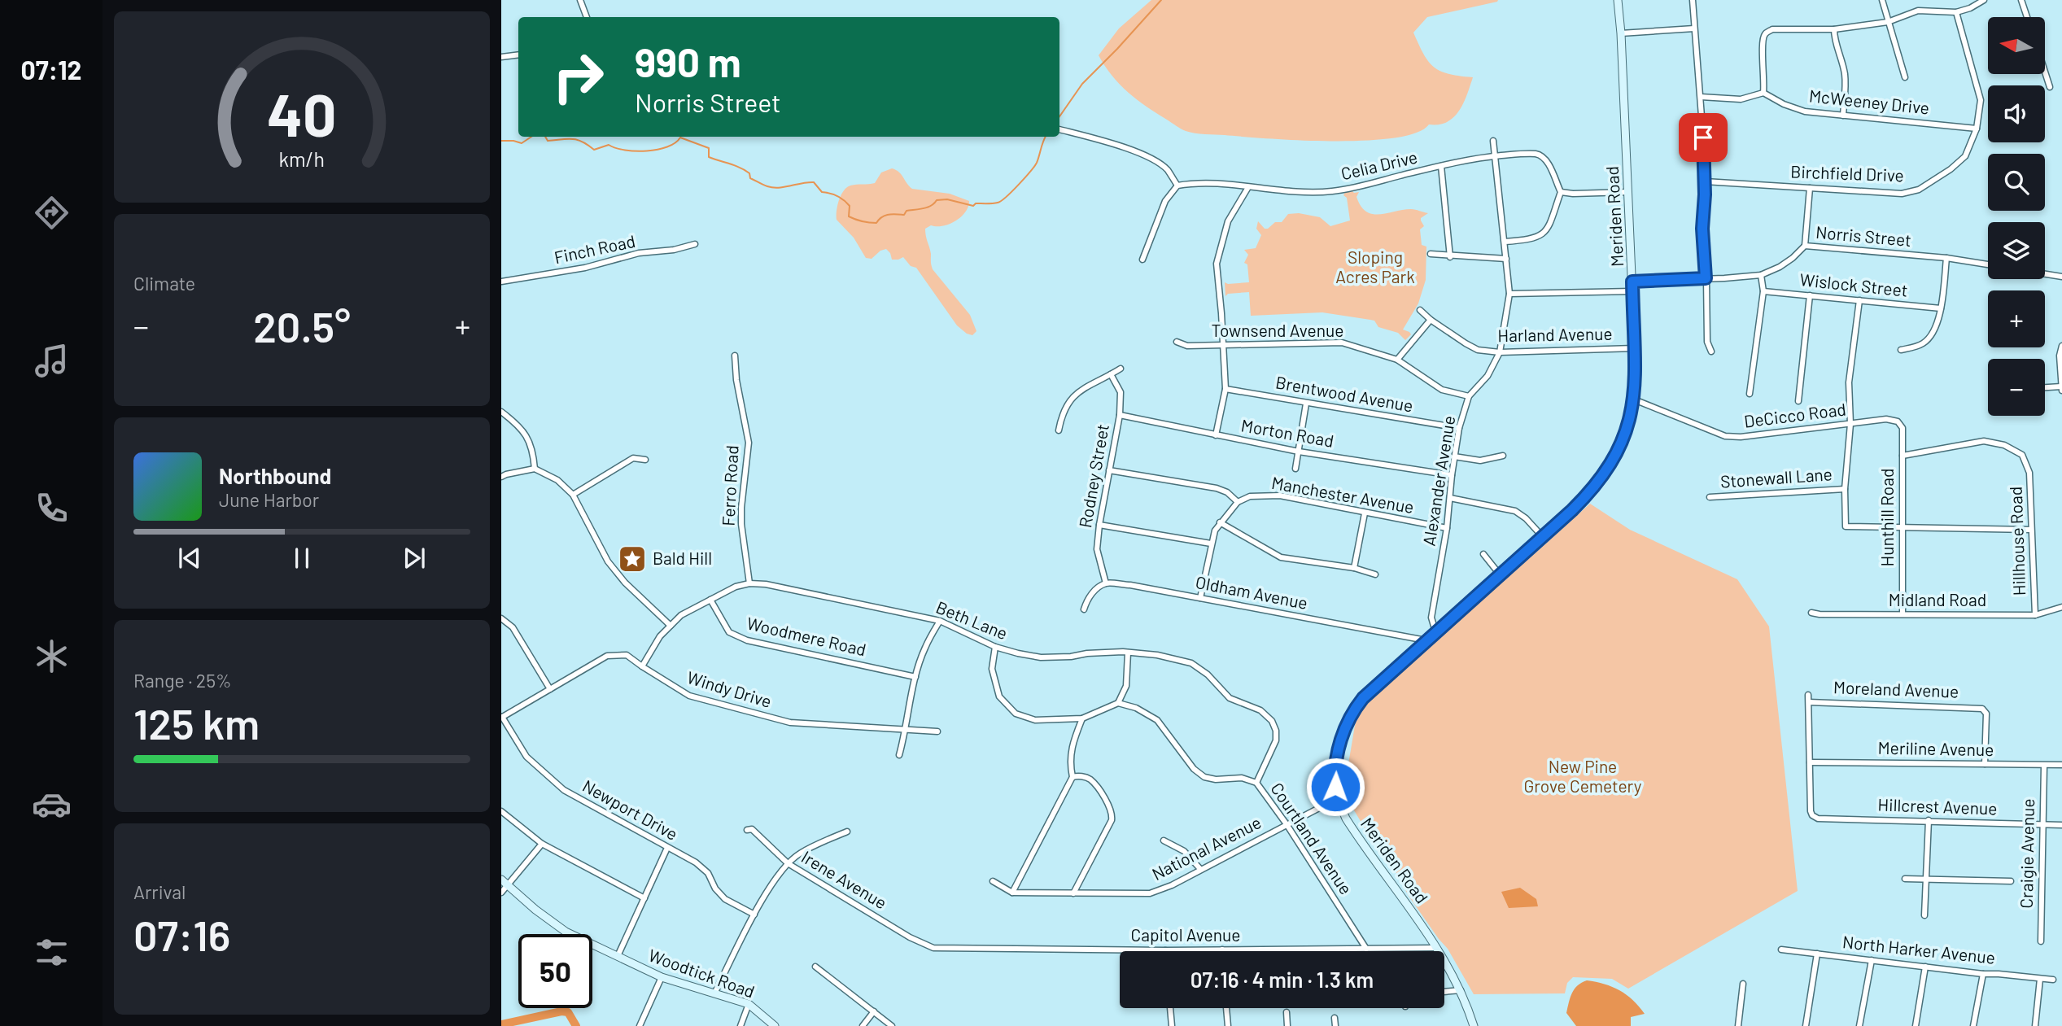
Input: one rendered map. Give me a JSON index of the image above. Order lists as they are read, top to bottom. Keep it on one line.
{"streets":{"main road":["Meriden Road","Woodtick Road"],"street":["McWeeney Drive","Celia Drive","Birchfield Drive","Norris Street","Finch Road","Wislock Street","Townsend Avenue","Harland Avenue","Brentwood Avenue","DeCicco Road","Morton Road","Rodney Street","Stonewall Lane","Alexander Avenue","Ferro Road","Manchester Avenue","Hunthill Road","Hillhouse Road","Oldham Avenue","Midland Road","Beth Lane","Woodmere Road","Windy Drive","Moreland Avenue","Meriline Avenue","Hillcrest Avenue","Newport Drive","Courtland Avenue","National Avenue","Craigie Avenue","Irene Avenue","Capitol Avenue","North Harker Avenue"]},"crossings":[["McWeeney Drive","Birchfield Drive"],["Celia Drive","Alexander Avenue"],["Meriden Road","Norris Street"],["Meriden Road","Harland Avenue"],["Meriden Road","DeCicco Road"],["Meriden Road","Alexander Avenue"],["Meriden Road","Oldham Avenue"],["Meriden Road","National Avenue"],["Meriden Road","Capitol Avenue"],["Townsend Avenue","Alexander Avenue"],["Harland Avenue","Alexander Avenue"],["Brentwood Avenue","Alexander Avenue"],["DeCicco Road","Hunthill Road"],["Morton Road","Rodney Street"],["Morton Road","Alexander Avenue"],["Rodney Street","Oldham Avenue"],["Alexander Avenue","Manchester Avenue"],["Ferro Road","Beth Lane"],["Hunthill Road","Hillhouse Road"],["Hunthill Road","Midland Road"],["Hillhouse Road","Midland Road"],["Beth Lane","Woodmere Road"],["Beth Lane","Windy Drive"],["Beth Lane","Courtland Avenue"],["Windy Drive","Newport Drive"],["Moreland Avenue","Meriline Avenue"],["Meriline Avenue","Hillcrest Avenue"],["Meriline Avenue","Craigie Avenue"],["Hillcrest Avenue","Craigie Avenue"],["Courtland Avenue","National Avenue"],["Courtland Avenue","Capitol Avenue"],["Irene Avenue","Capitol Avenue"]],"parks":["Sloping Acres Park","New Pine Grove Cemetery"],"places":{"place":["Bald Hill"]},"north":"left","page":{"tabs":"07:12","map_buttons":["+","−"],"turn":["990 m","Norris Street"],"tile":["Climate",["Range · 25%","125 km"],["Arrival","07:16"]],"heat":["−","20.5°","+"],"song":["Northbound","June Harbor"],"limit":"50","trip":"07:16 · 4 min · 1.3 km","gauge":["40","km/h"]}}
